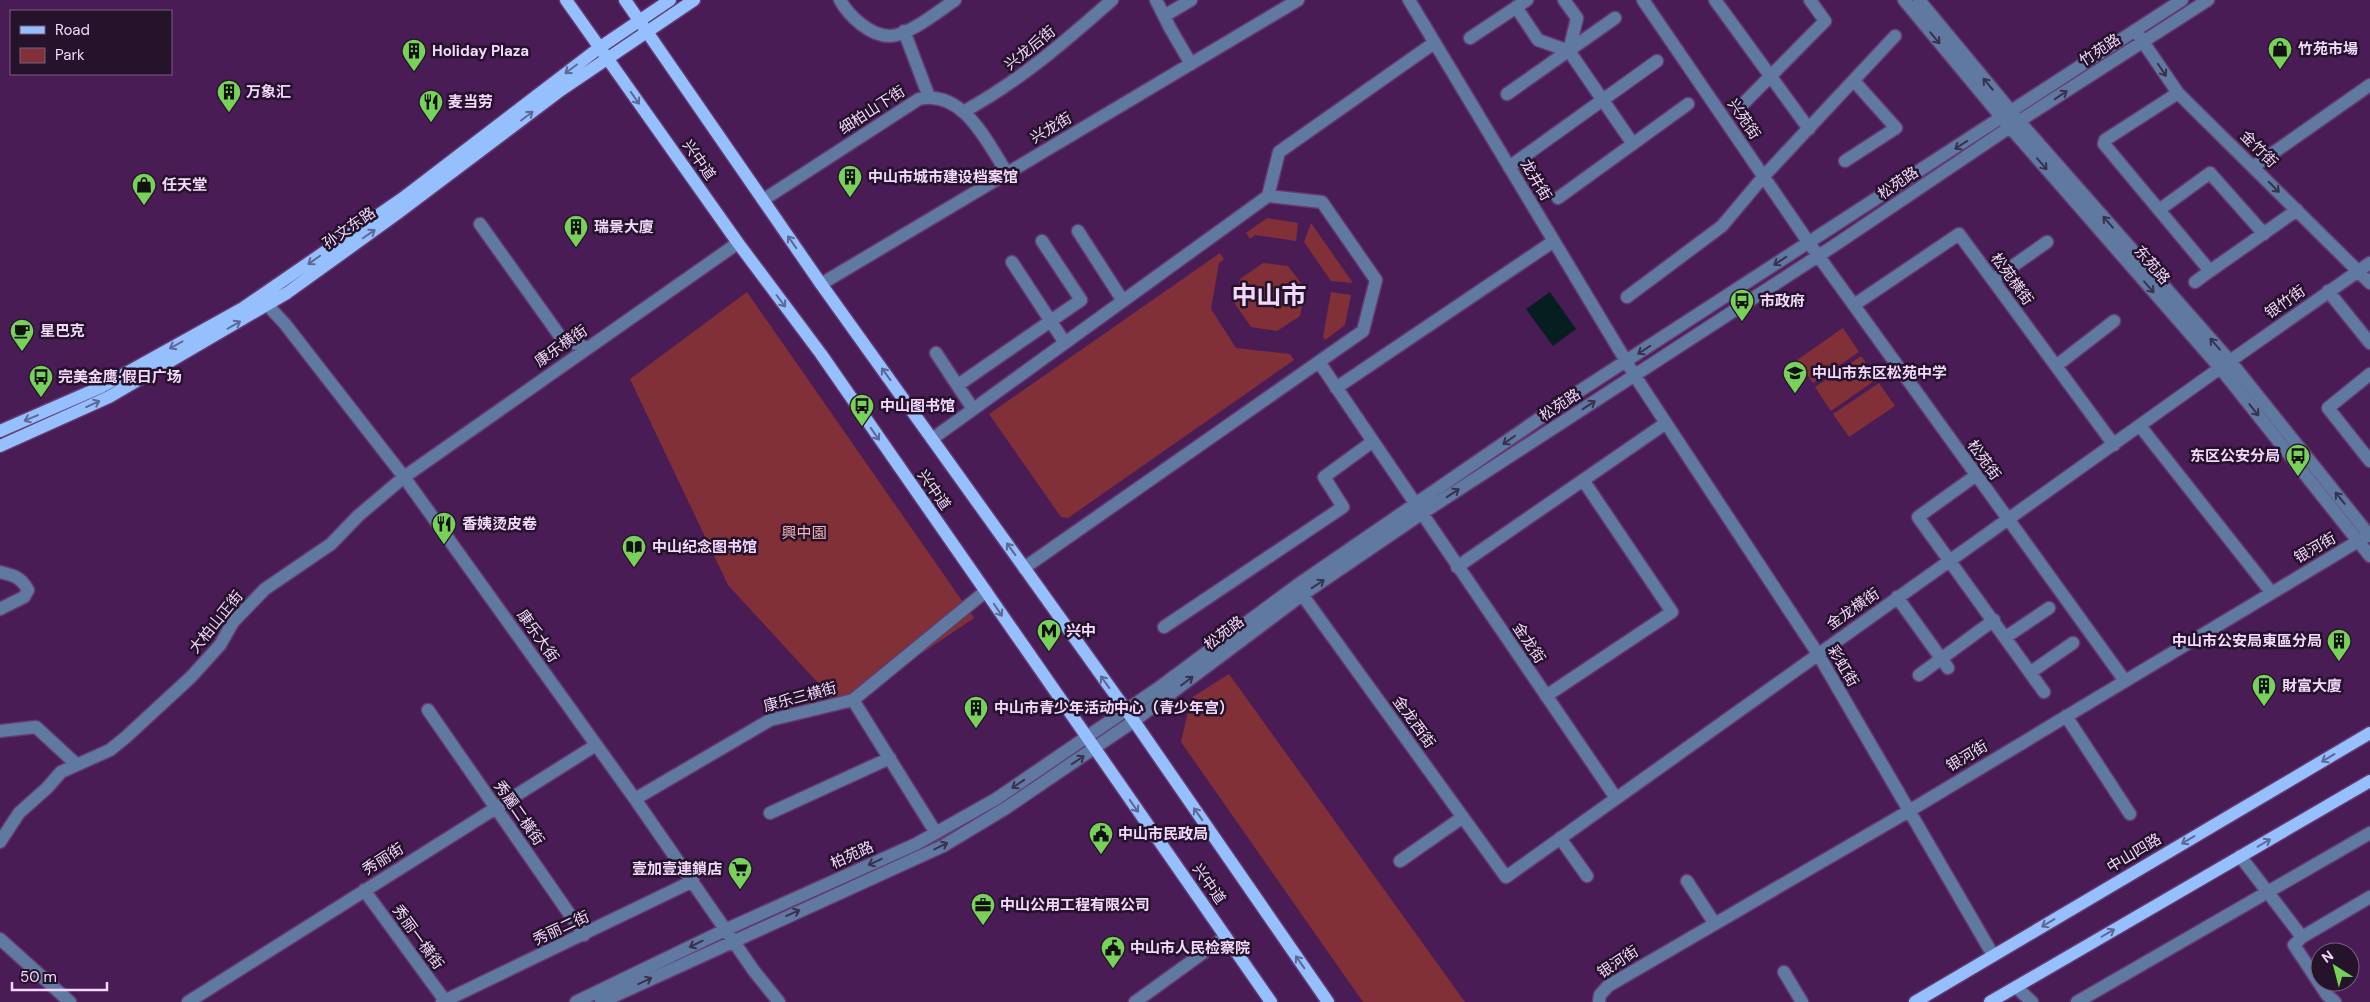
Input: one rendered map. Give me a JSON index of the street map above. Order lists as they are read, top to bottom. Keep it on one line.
{"streets":{"main road":["兴中道","孙文东路","中山四路"],"street":["兴龙后街","竹苑路","细柏山下街","兴苑街","兴龙街","金竹街","龙井街","松苑路","东苑路","松苑横街","银竹街","康乐横街","松苑街","银河街","金龙横街","大柏山正街","康乐大街","金龙街","彩虹街","康乐三横街","金龙西街","秀麗二橫街","柏苑路","秀丽街","秀丽二街","秀丽一横街"]},"crossings":[["兴龙后街","细柏山下街"],["竹苑路","金竹街"],["竹苑路","松苑路"],["竹苑路","东苑路"],["细柏山下街","兴龙街"],["细柏山下街","兴中道"],["兴苑街","松苑路"],["兴苑街","松苑街"],["兴龙街","兴中道"],["金竹街","银竹街"],["兴中道","松苑路"],["兴中道","孙文东路"],["兴中道","康乐横街"],["兴中道","康乐三横街"],["兴中道","柏苑路"],["龙井街","松苑路"],["龙井街","彩虹街"],["松苑路","东苑路"],["松苑路","松苑街"],["松苑路","金龙街"],["松苑路","彩虹街"],["松苑路","金龙西街"],["松苑路","柏苑路"],["孙文东路","康乐大街"],["东苑路","银竹街"],["东苑路","银河街"],["东苑路","金龙横街"],["松苑横街","松苑街"],["松苑横街","金龙横街"],["银竹街","金龙横街"],["康乐横街","大柏山正街"],["康乐横街","康乐大街"],["松苑街","银河街"],["松苑街","金龙横街"],["银河街","彩虹街"],["金龙横街","金龙街"],["金龙横街","彩虹街"],["金龙横街","金龙西街"],["大柏山正街","康乐大街"],["康乐大街","康乐三横街"],["康乐大街","柏苑路"],["康乐大街","秀丽街"],["康乐大街","秀丽二街"],["彩虹街","中山四路"],["秀麗二橫街","秀丽街"],["秀麗二橫街","秀丽二街"],["秀丽街","秀丽一横街"],["秀丽二街","秀丽一横街"]],"districts":["中山市"],"parks":["興中園"],"places":{"shop":["竹苑市場","任天堂"],"building":["Holiday Plaza","万象汇","中山市城市建设档案馆","瑞景大廈","中山市公安局東區分局","財富大廈","中山市青少年活动中心（青少年宫）"],"restaurant":["麦当劳","香姨烫皮卷"],"bus stop":["市政府","完美金鹰·假日广场","中山图书馆","东区公安分局"],"cafe":["星巴克"],"school or university":["中山市东区松苑中学"],"library":["中山纪念图书馆"],"metro station":["兴中"],"public building":["中山市民政局","中山市人民检察院"],"supermarket":["壹加壹連鎖店"],"office":["中山公用工程有限公司"]},"legend":["Road","Park"],"scale_bar":"50 m","north":"top left"}
